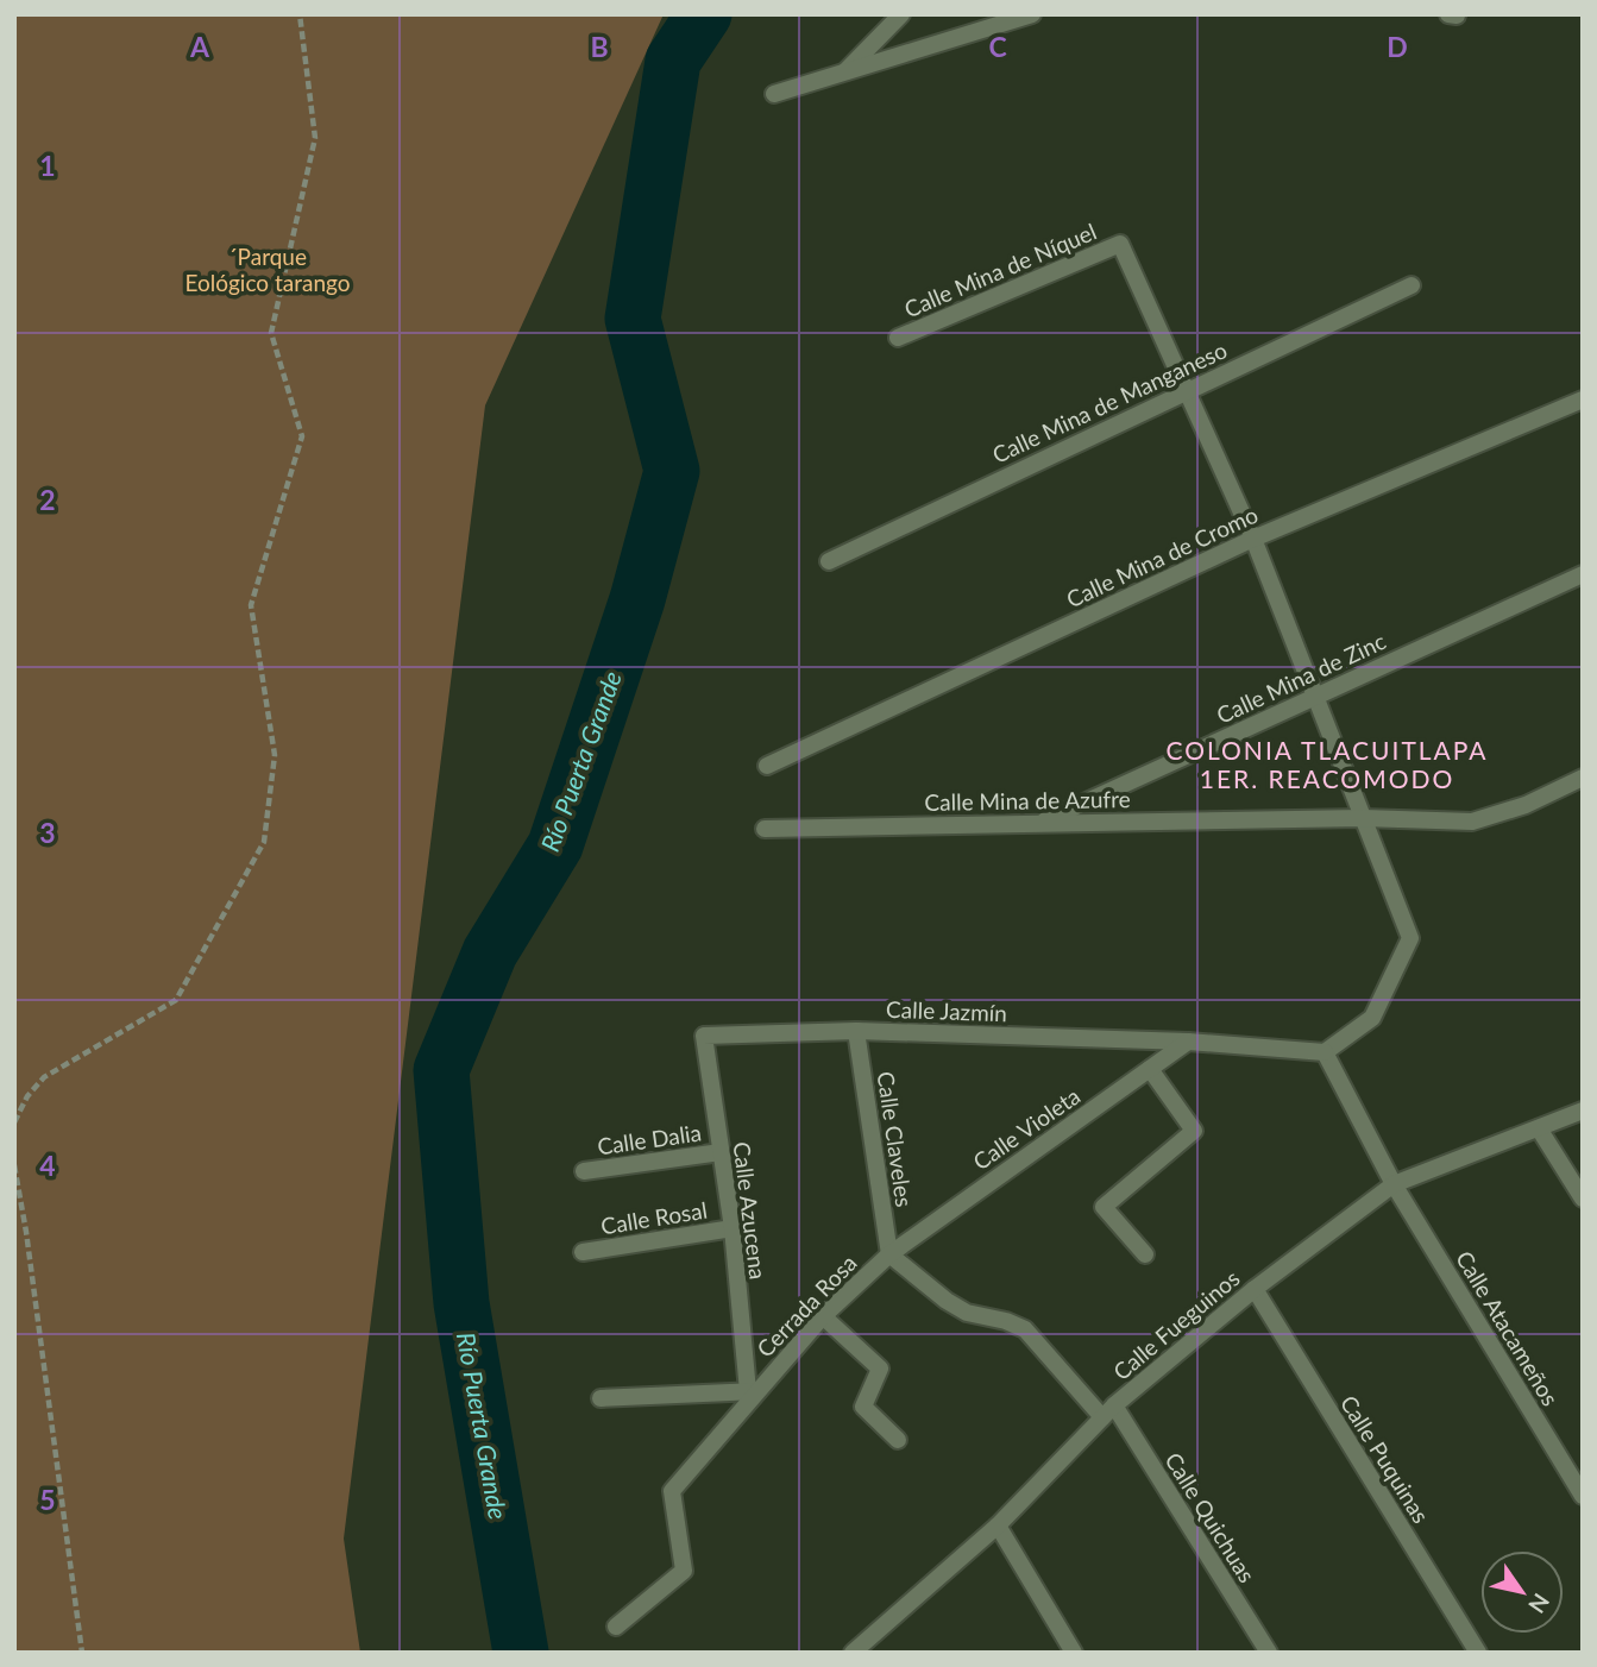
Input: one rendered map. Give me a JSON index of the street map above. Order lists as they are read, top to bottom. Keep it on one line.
{"streets":{"street":["Calle Mina de Níquel","Calle Mina de Manganeso","Calle Mina de Cromo","Calle Mina de Zinc","Calle Mina de Azufre","Calle Jazmín","Calle Violeta","Calle Dalia","Calle Claveles","Calle Azucena","Calle Rosal","Cerrada Rosa","Calle Fueguinos","Calle Atacameños","Calle Puquinas","Calle Quichuas"]},"crossings":[["Calle Mina de Níquel","Calle Mina de Manganeso"],["Calle Mina de Zinc","Calle Mina de Azufre"],["Calle Jazmín","Calle Violeta"],["Calle Jazmín","Calle Claveles"],["Calle Jazmín","Calle Azucena"],["Calle Jazmín","Calle Atacameños"],["Calle Violeta","Calle Claveles"],["Calle Violeta","Cerrada Rosa"],["Calle Violeta","Calle Quichuas"],["Calle Dalia","Calle Azucena"],["Calle Claveles","Cerrada Rosa"],["Calle Claveles","Calle Quichuas"],["Calle Azucena","Calle Rosal"],["Calle Azucena","Cerrada Rosa"],["Cerrada Rosa","Calle Quichuas"],["Calle Fueguinos","Calle Atacameños"],["Calle Fueguinos","Calle Puquinas"],["Calle Fueguinos","Calle Quichuas"]],"districts":["COLONIA TLACUITLAPA 1ER. REACOMODO"],"water":["Río Puerta Grande"],"parks":["´Parque Eológico tarango"],"north":"bottom right","grid":{"columns":["A","B","C","D"],"rows":["1","2","3","4","5"]}}
